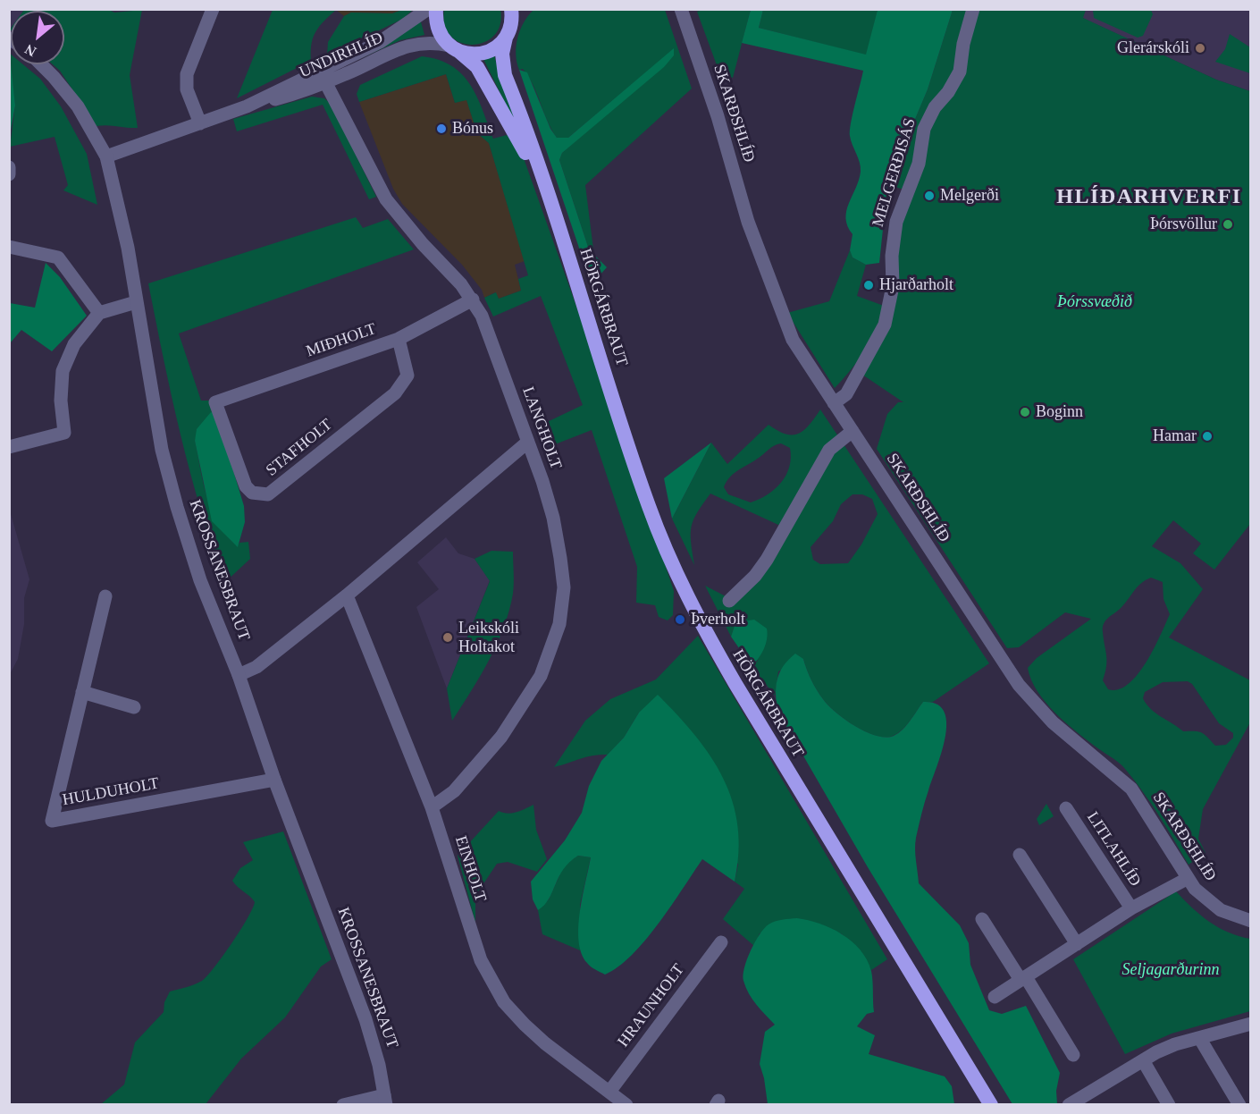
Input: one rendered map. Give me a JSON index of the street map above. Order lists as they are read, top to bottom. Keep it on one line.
{"streets":{"highway":["HÖRGÁRBRAUT"],"street":["UNDIRHLÍÐ","SKARÐSHLÍÐ","MELGERÐISÁS","MIÐHOLT","LANGHOLT","STAFHOLT","KROSSANESBRAUT","HULDUHOLT","LITLAHLÍÐ","EINHOLT","HRAUNHOLT"]},"crossings":[["UNDIRHLÍÐ","HÖRGÁRBRAUT"],["UNDIRHLÍÐ","LANGHOLT"],["UNDIRHLÍÐ","KROSSANESBRAUT"],["SKARÐSHLÍÐ","MELGERÐISÁS"],["SKARÐSHLÍÐ","LITLAHLÍÐ"],["MIÐHOLT","LANGHOLT"],["MIÐHOLT","STAFHOLT"],["LANGHOLT","EINHOLT"],["KROSSANESBRAUT","HULDUHOLT"],["EINHOLT","HRAUNHOLT"]],"districts":["HLÍÐARHVERFI"],"parks":["Þórssvæðið","Seljagarðurinn"],"places":["Glerárskóli","Bónus","Melgerði","Þórsvöllur","Hjarðarholt","Boginn","Hamar","Þverholt","Leikskóli Holtakot"],"north":"bottom left"}
